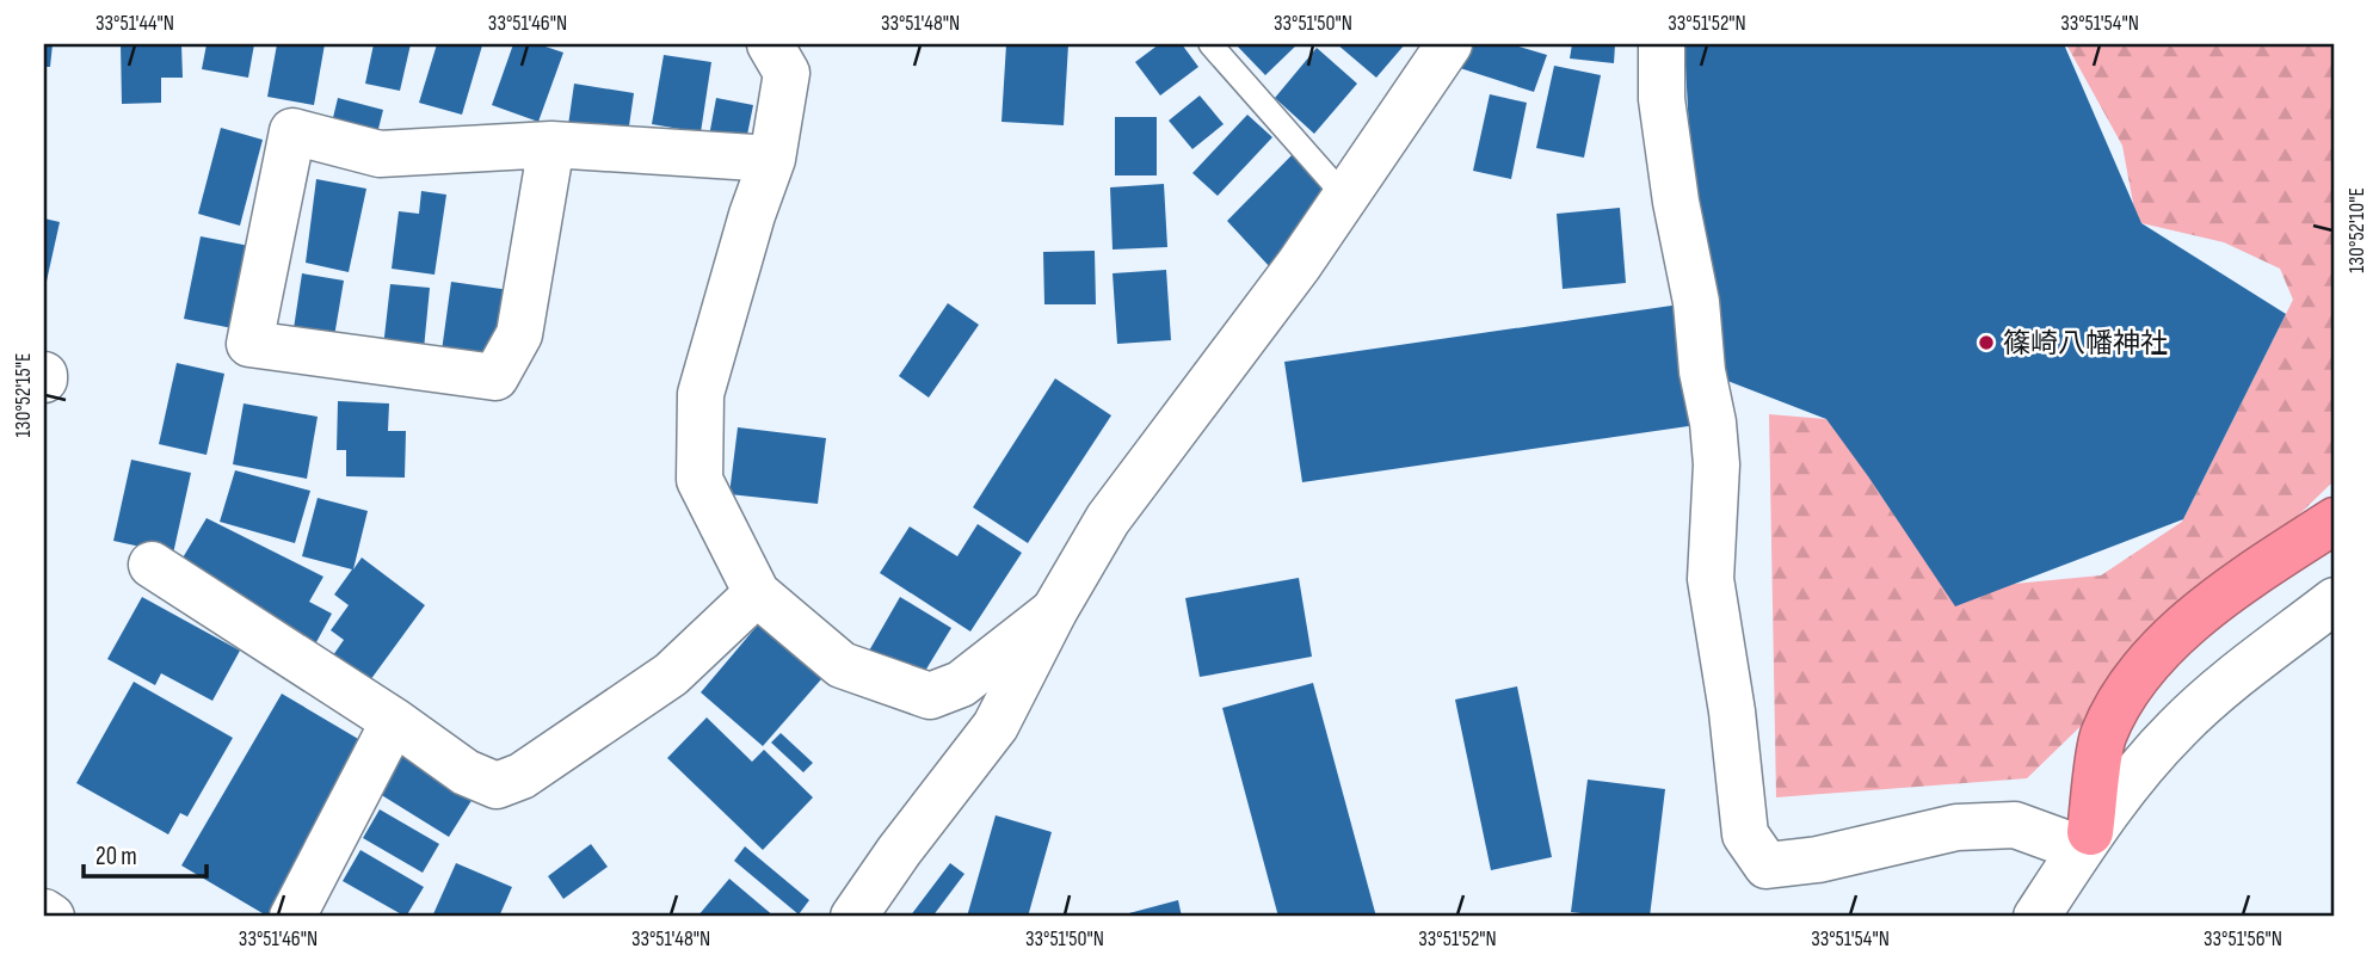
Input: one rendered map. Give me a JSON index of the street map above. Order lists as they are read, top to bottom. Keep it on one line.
{"places":["篠崎八幡神社"],"scale_bar":"20 m","coordinates":["33°51'44\"N","33°51'46\"N","33°51'48\"N","33°51'50\"N","33°51'52\"N","33°51'54\"N","130°52'10\"E","130°52'15\"E","33°51'56\"N"]}
